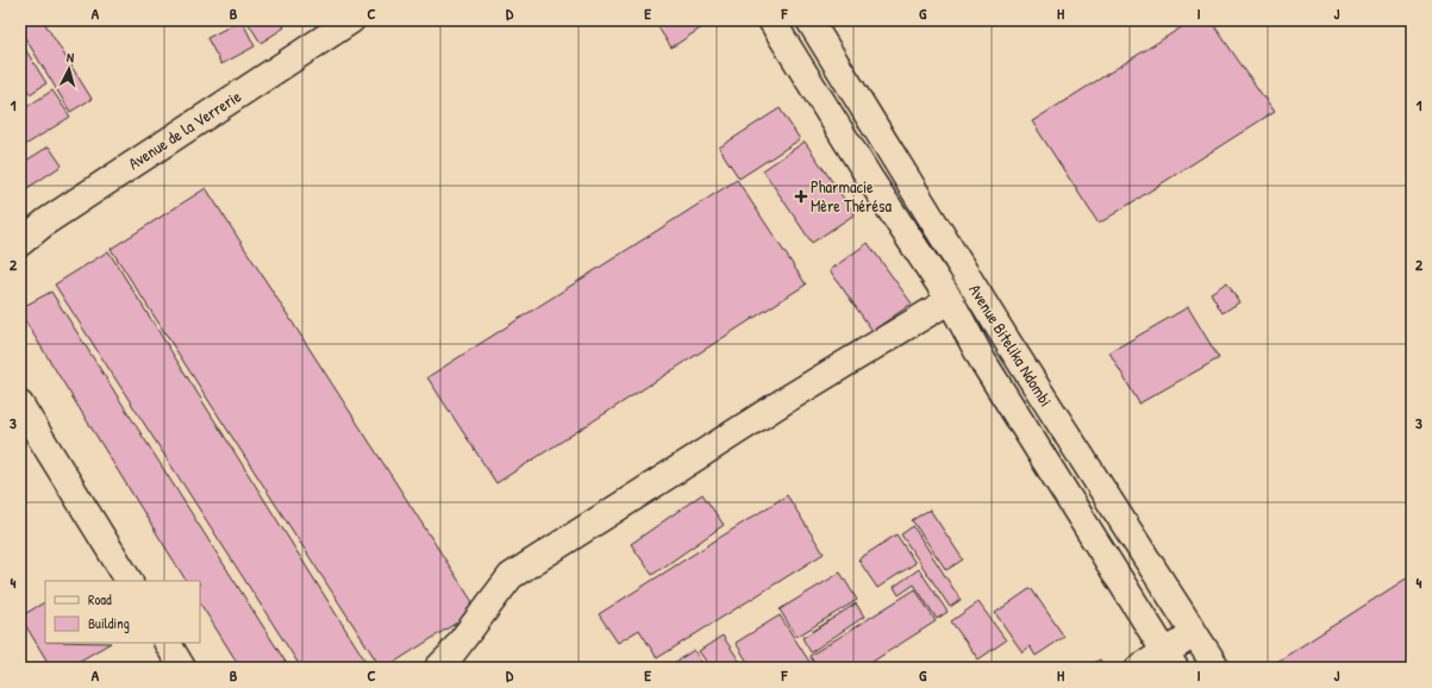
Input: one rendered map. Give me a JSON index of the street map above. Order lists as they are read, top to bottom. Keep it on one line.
{"streets":{"main road":["Avenue de la Verrerie","Avenue Bitelika Ndombi"]},"places":{"health":["Pharmacie Mère Thérésa"]},"legend":["Road","Building"],"north":"top","grid":{"columns":["A","B","C","D","E","F","G","H","I","J"],"rows":["1","2","3","4"]}}
